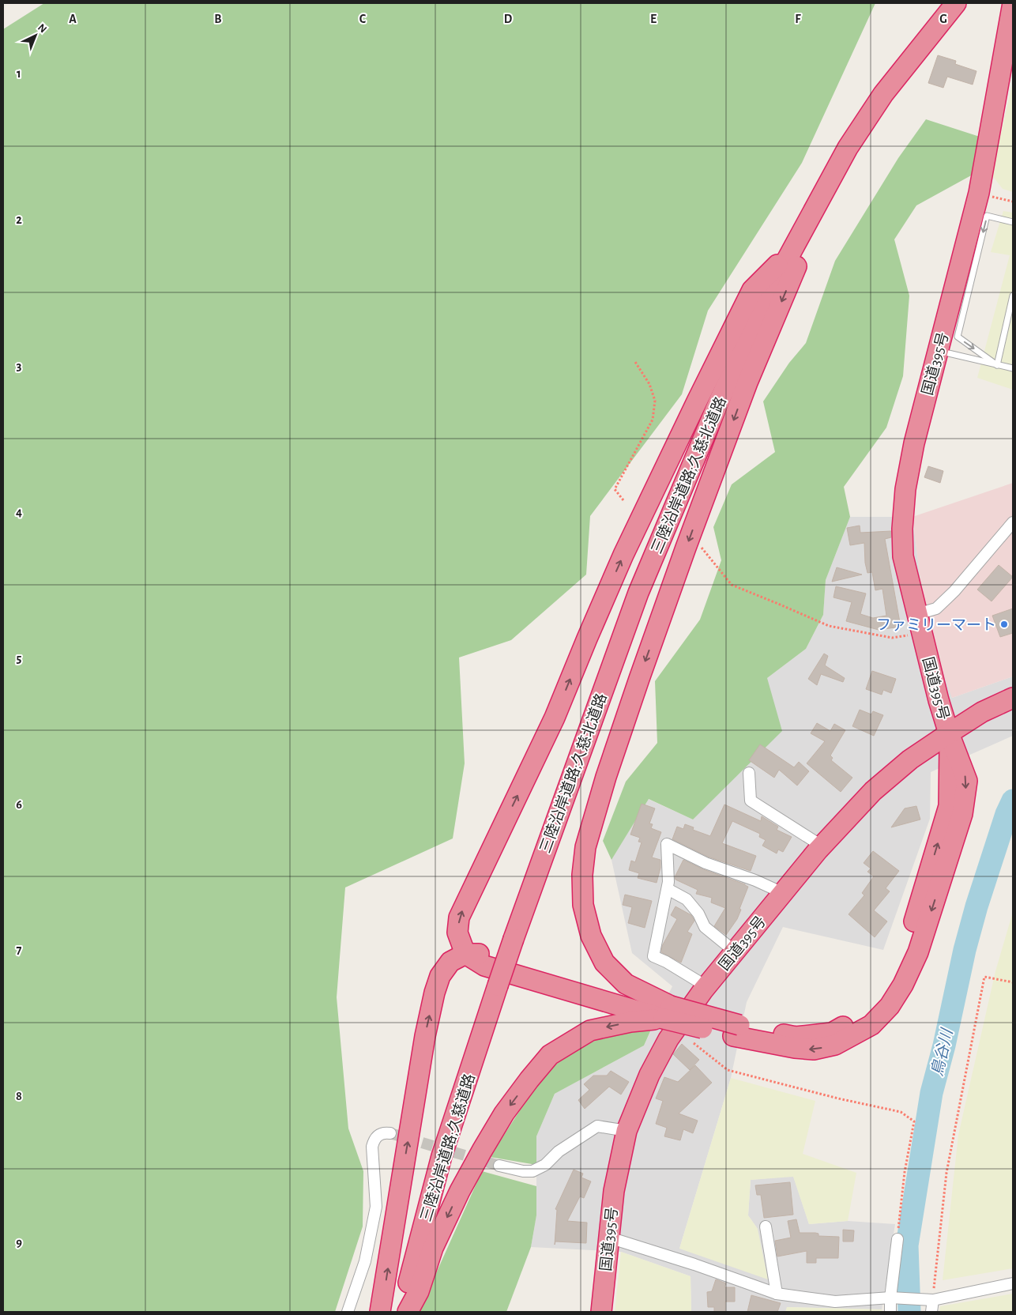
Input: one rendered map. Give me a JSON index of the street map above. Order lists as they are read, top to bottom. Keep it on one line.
{"streets":{"highway":["国道395号","三陸沿岸道路;久慈北道路","三陸沿岸道路;久慈道路"]},"crossings":[["三陸沿岸道路;久慈北道路","三陸沿岸道路;久慈道路"]],"water":["鳥谷川"],"places":["ファミリーマート"],"north":"top right","grid":{"columns":["A","B","C","D","E","F","G"],"rows":["1","2","3","4","5","6","7","8","9"]}}
